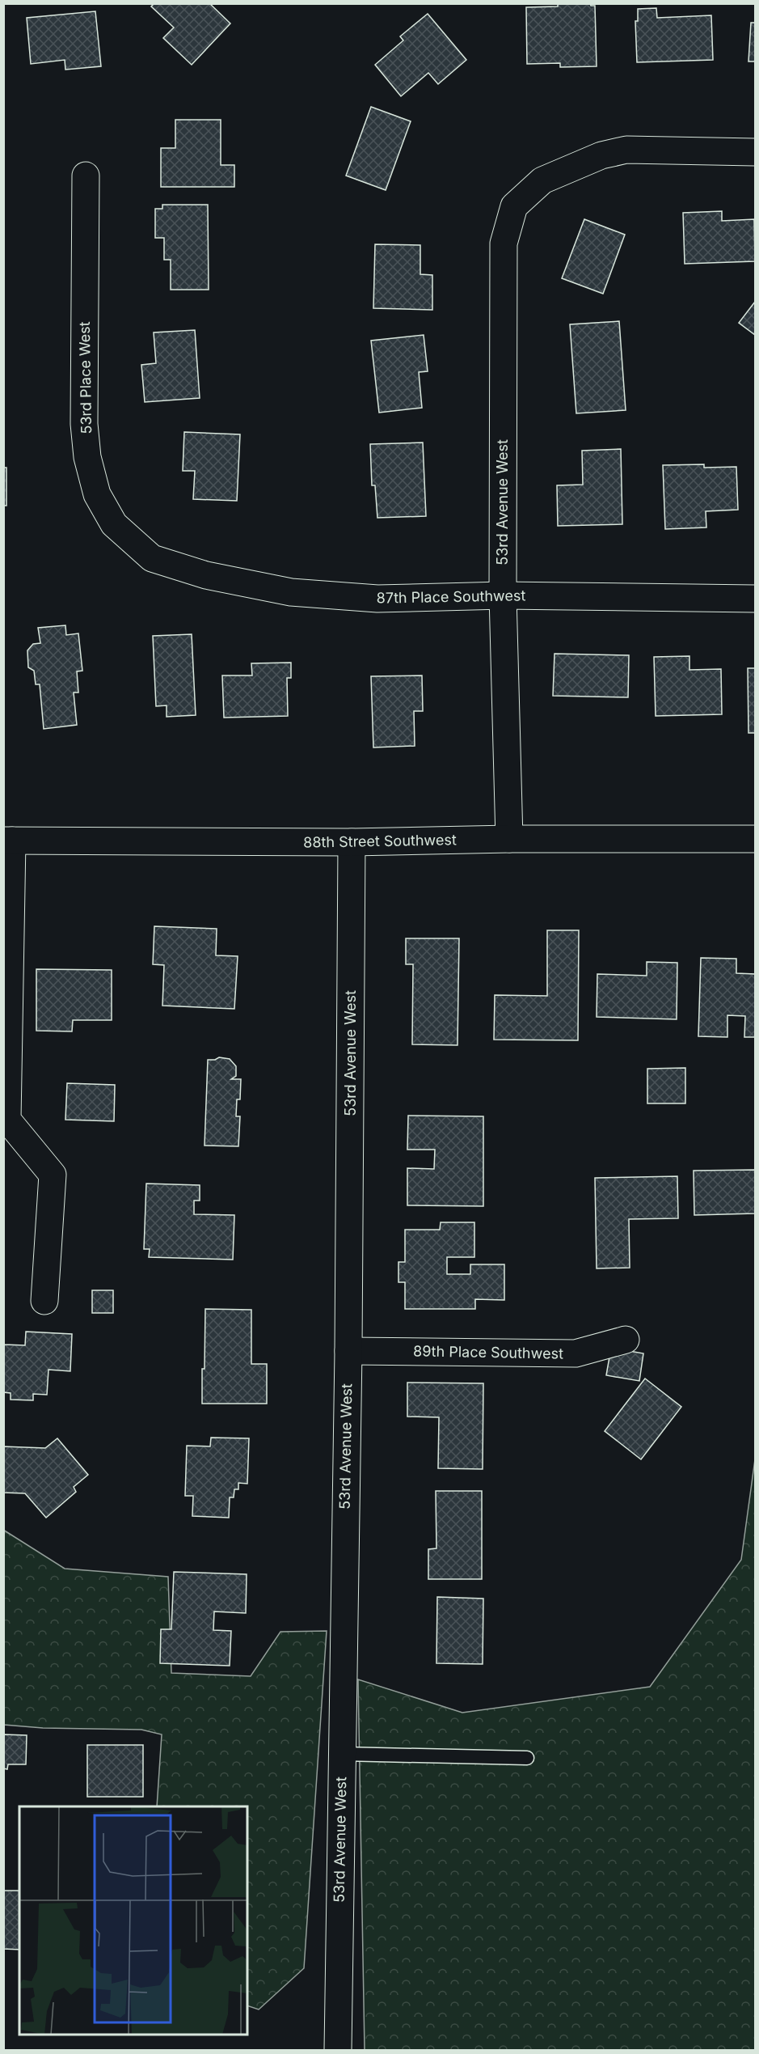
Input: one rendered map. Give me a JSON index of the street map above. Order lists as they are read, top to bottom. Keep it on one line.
{"streets":{"street":["53rd Place West","53rd Avenue West","87th Place Southwest","88th Street Southwest","89th Place Southwest"]},"crossings":[["53rd Place West","87th Place Southwest"],["53rd Avenue West","87th Place Southwest"],["53rd Avenue West","88th Street Southwest"],["53rd Avenue West","89th Place Southwest"]]}
